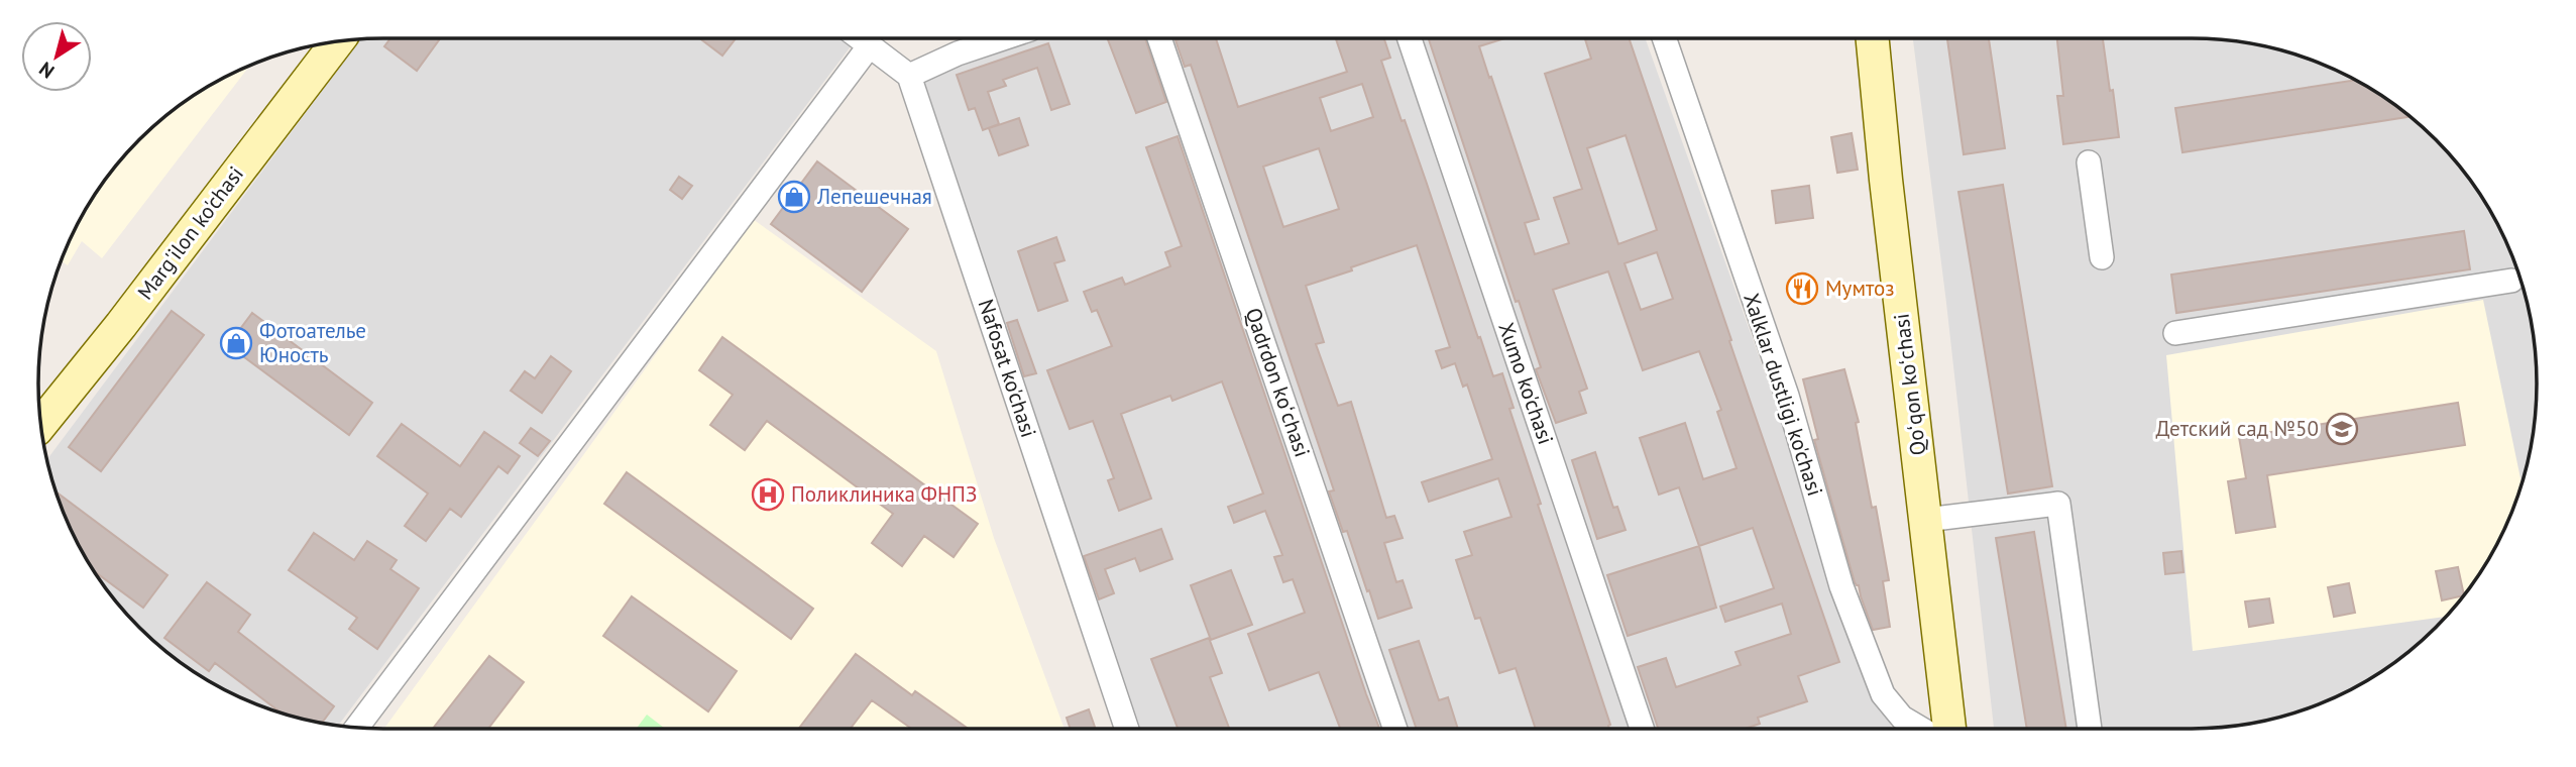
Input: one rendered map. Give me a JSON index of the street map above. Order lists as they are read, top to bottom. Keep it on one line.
{"streets":{"street":["Marg'ilon ko'chasi","Nafosat ko'chasi","Qadrdon koʻchasi","Xumo ko'chasi","Qoʻqon koʻchasi","Xalklar dustligi ko'chasi"]},"places":{"shop":["Лепешечная","Фотоателье Юность"],"restaurant":["Mумтоз"],"school or university":["Детский сад №50"],"hospital":["Поликлиника ФНПЗ"]},"north":"bottom left"}
